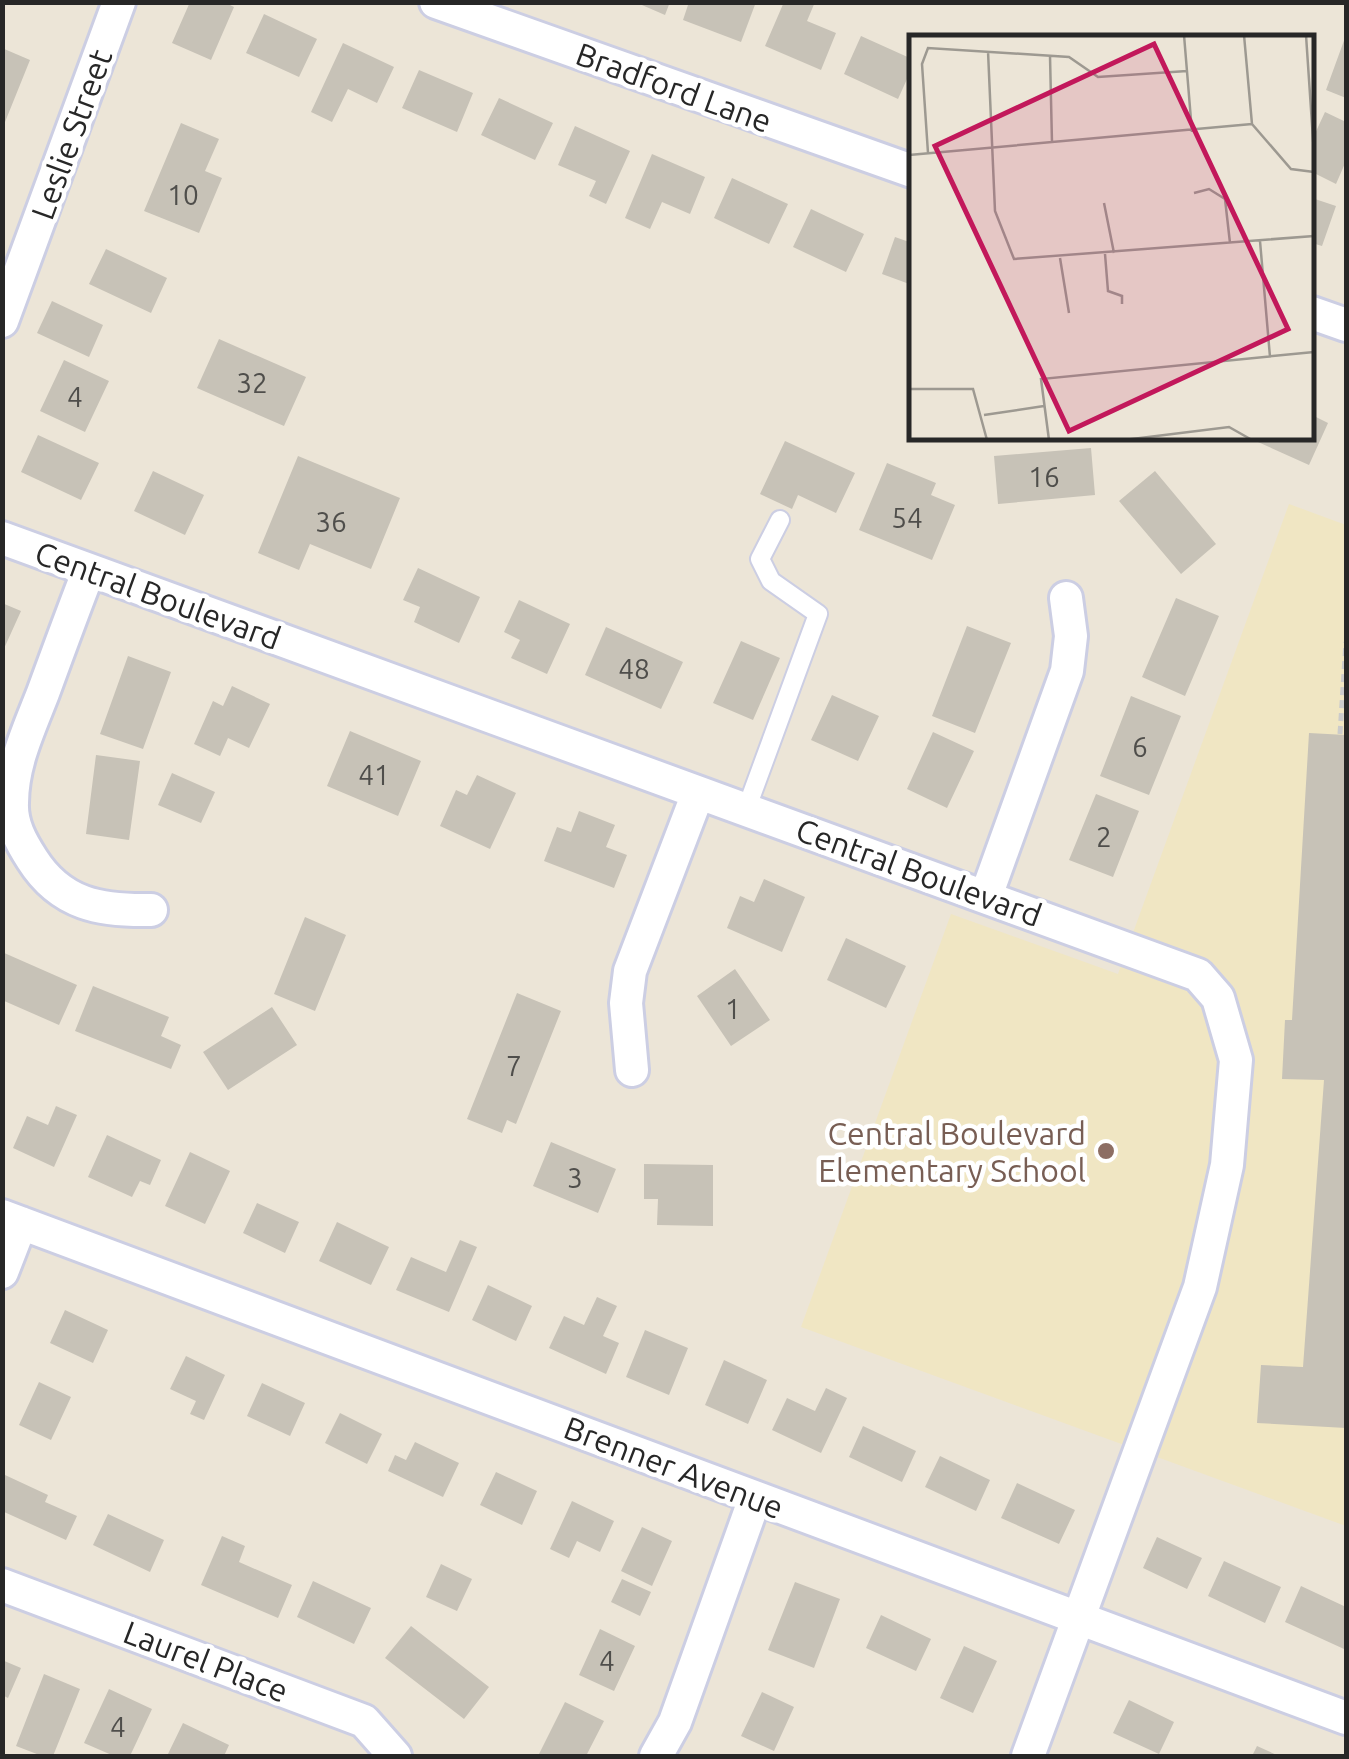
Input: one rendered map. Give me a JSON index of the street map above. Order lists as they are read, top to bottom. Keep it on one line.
{"streets":{"street":["Bradford Lane","Leslie Street","Central Boulevard","Brenner Avenue","Laurel Place"]},"crossings":[["Central Boulevard","Brenner Avenue"]],"places":["Central Boulevard Elementary School"],"house_numbers":["10","32","4","16","54","36","48","6","41","2","1","7","3","4","4"]}
